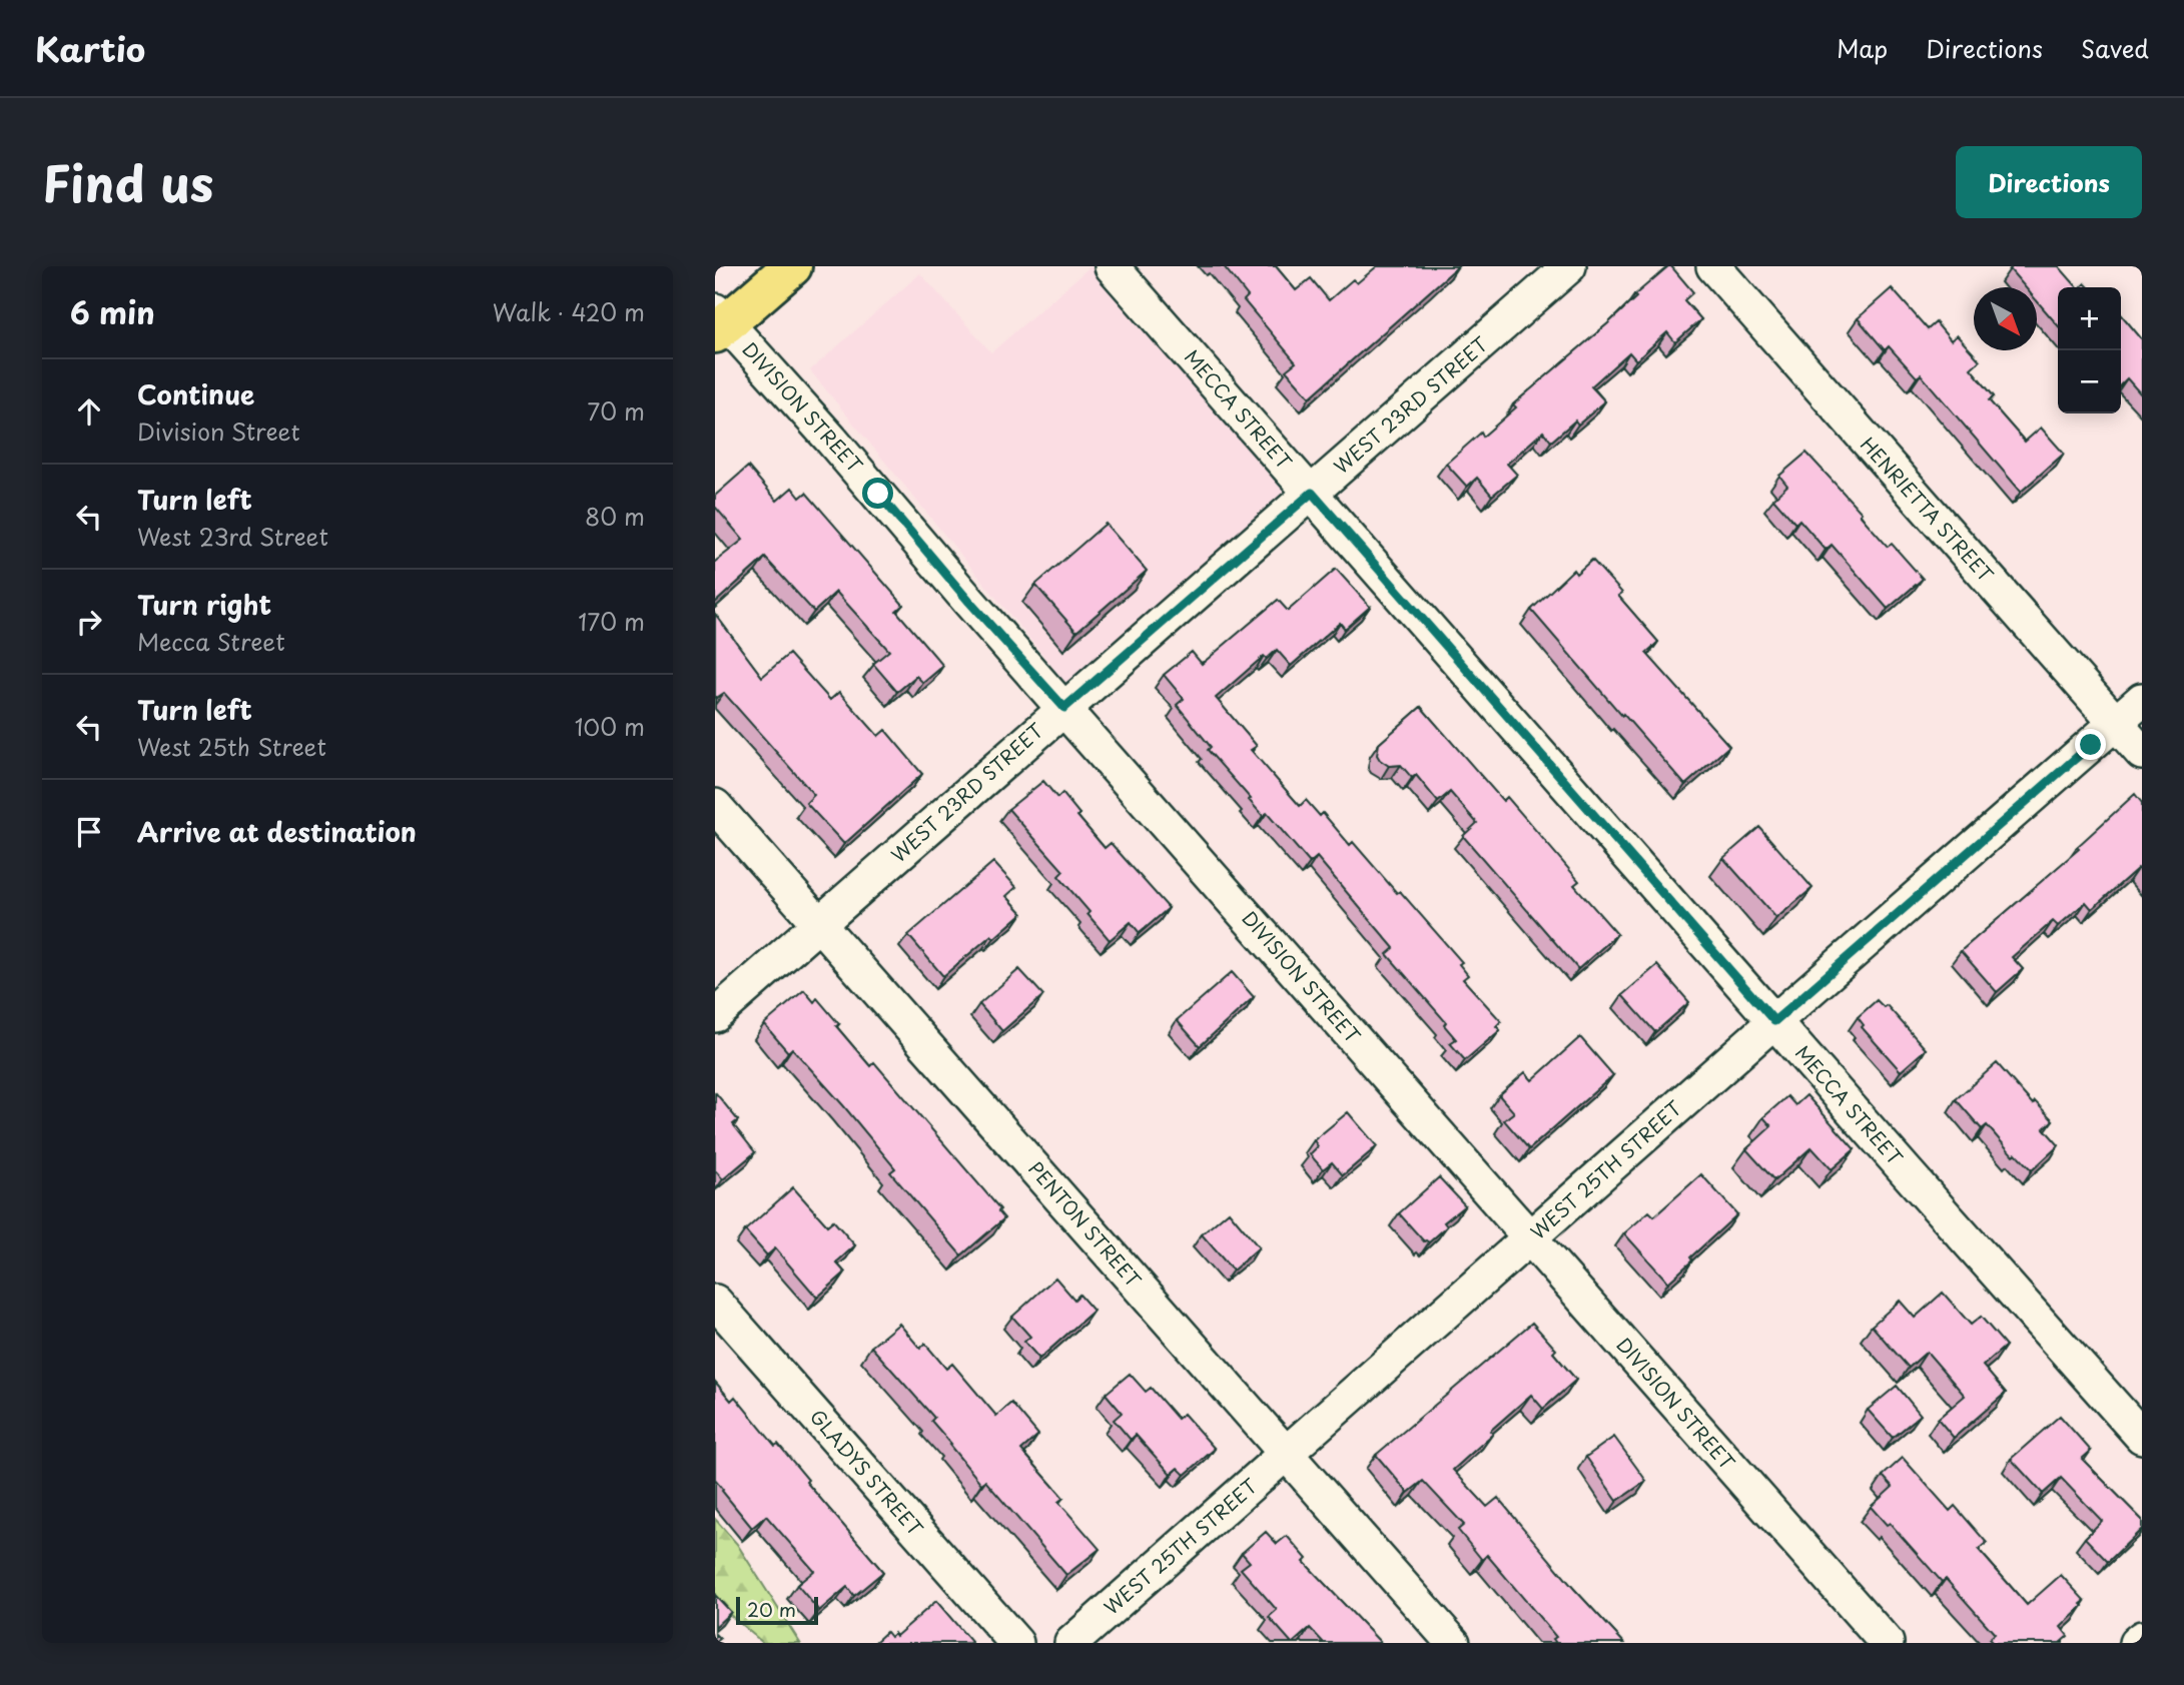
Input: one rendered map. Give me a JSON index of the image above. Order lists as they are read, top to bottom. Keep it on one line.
{"streets":{"street":["WEST 23RD STREET","DIVISION STREET","MECCA STREET","HENRIETTA STREET","WEST 25TH STREET","PENTON STREET","GLADYS STREET"]},"crossings":[["WEST 23RD STREET","DIVISION STREET"],["WEST 23RD STREET","MECCA STREET"],["WEST 23RD STREET","PENTON STREET"],["DIVISION STREET","WEST 25TH STREET"],["MECCA STREET","WEST 25TH STREET"],["HENRIETTA STREET","WEST 25TH STREET"],["WEST 25TH STREET","PENTON STREET"]],"scale_bar":"20 m","north":"bottom right","page":{"header":"Kartio","nav":["Map","Directions","Saved"],"title":"Find us","buttons":"Directions","heading":["6 min","Walk · 420 m"],"map_buttons":["+","−"],"list":[["Continue","Division Street","70 m"],["Turn left","West 23rd Street","80 m"],["Turn right","Mecca Street","170 m"],["Turn left","West 25th Street","100 m"],"Arrive at destination"],"scale":"20 m"}}
